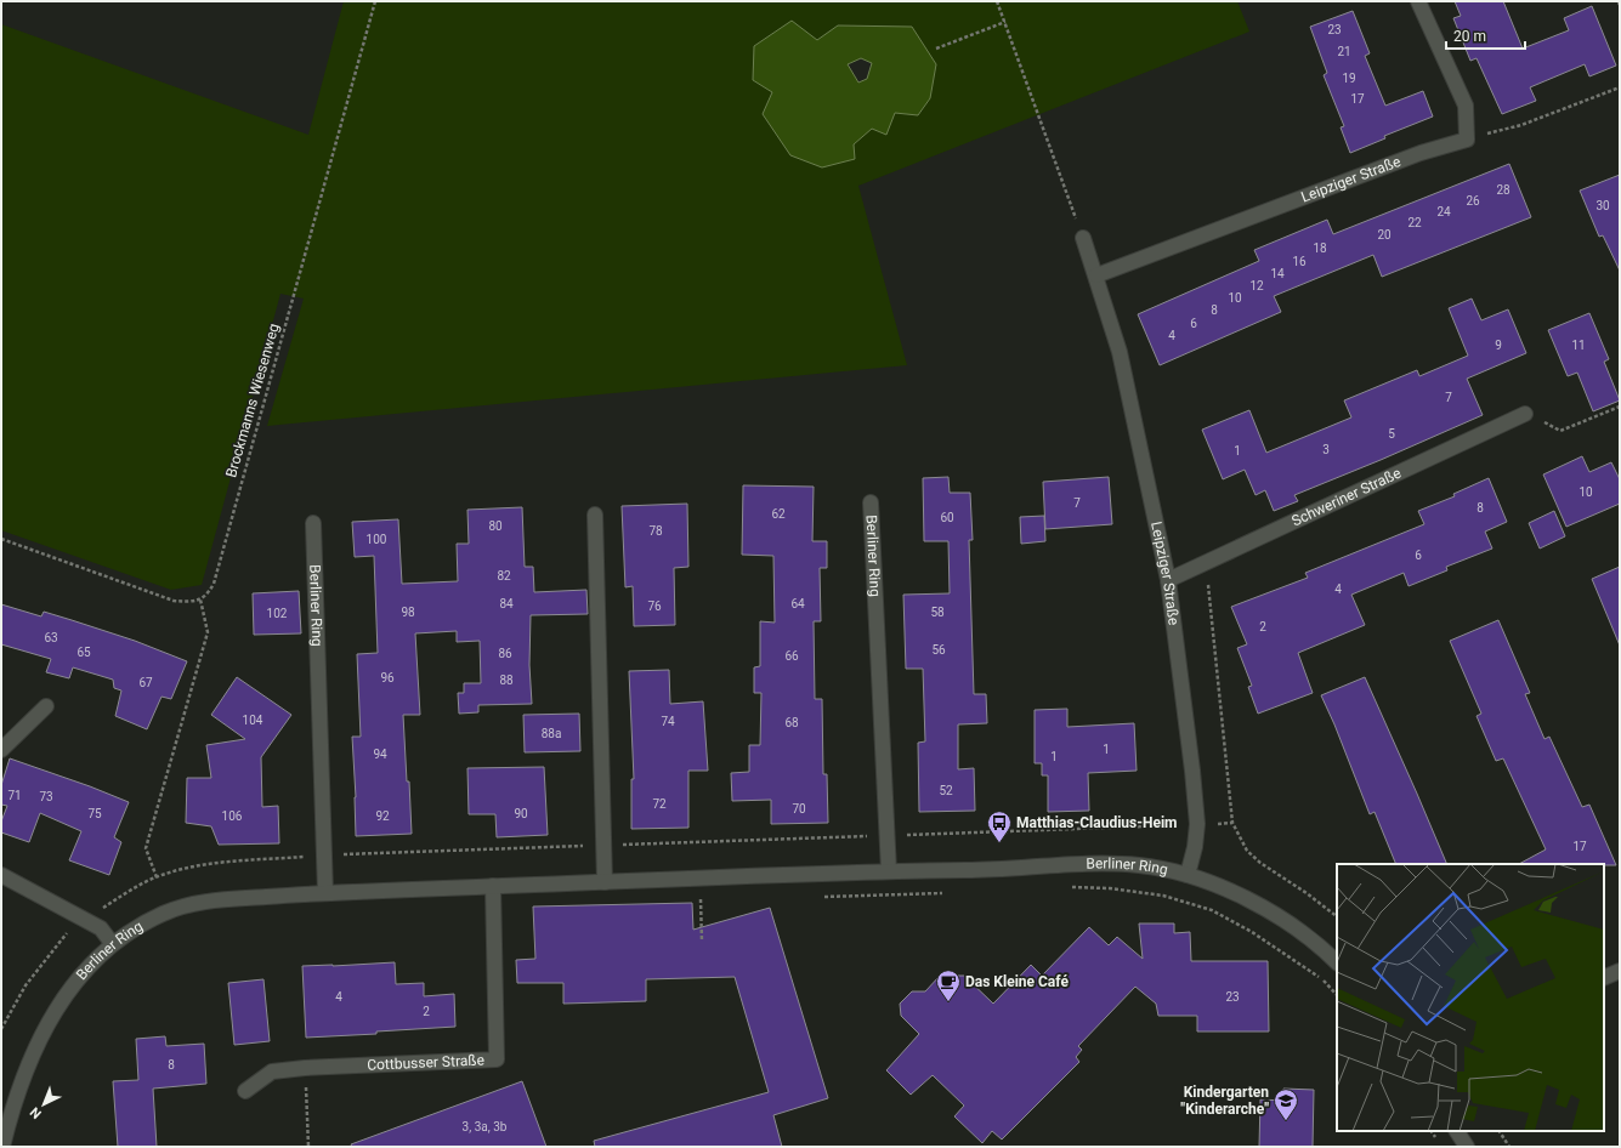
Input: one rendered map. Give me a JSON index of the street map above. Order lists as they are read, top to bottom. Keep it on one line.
{"streets":{"street":["Leipziger Straße","Schweriner Straße","Berliner Ring","Cottbusser Straße"],"path":["Brockmanns Wiesenweg"]},"crossings":[["Leipziger Straße","Schweriner Straße"],["Leipziger Straße","Berliner Ring"],["Berliner Ring","Cottbusser Straße"]],"places":{"bus stop":["Matthias-Claudius-Heim"],"cafe":["Das Kleine Café"],"school or university":["Kindergarten \"Kinderarche\""]},"house_numbers":["23","21","19","17","28","26","30","24","22","20","18","16","14","12","10","8","6","4","9","11","7","5","3","1","10","7","8","62","60","80","78","100","6","82","4","84","64","76","98","58","102","2","63","56","65","86","66","96","88","67","104","74","68","88a","1","94","1","52","71","73","72","70","75","90","106","92","17","4","23","2","8","3, 3a, 3b"],"scale_bar":"20 m","north":"bottom left"}
